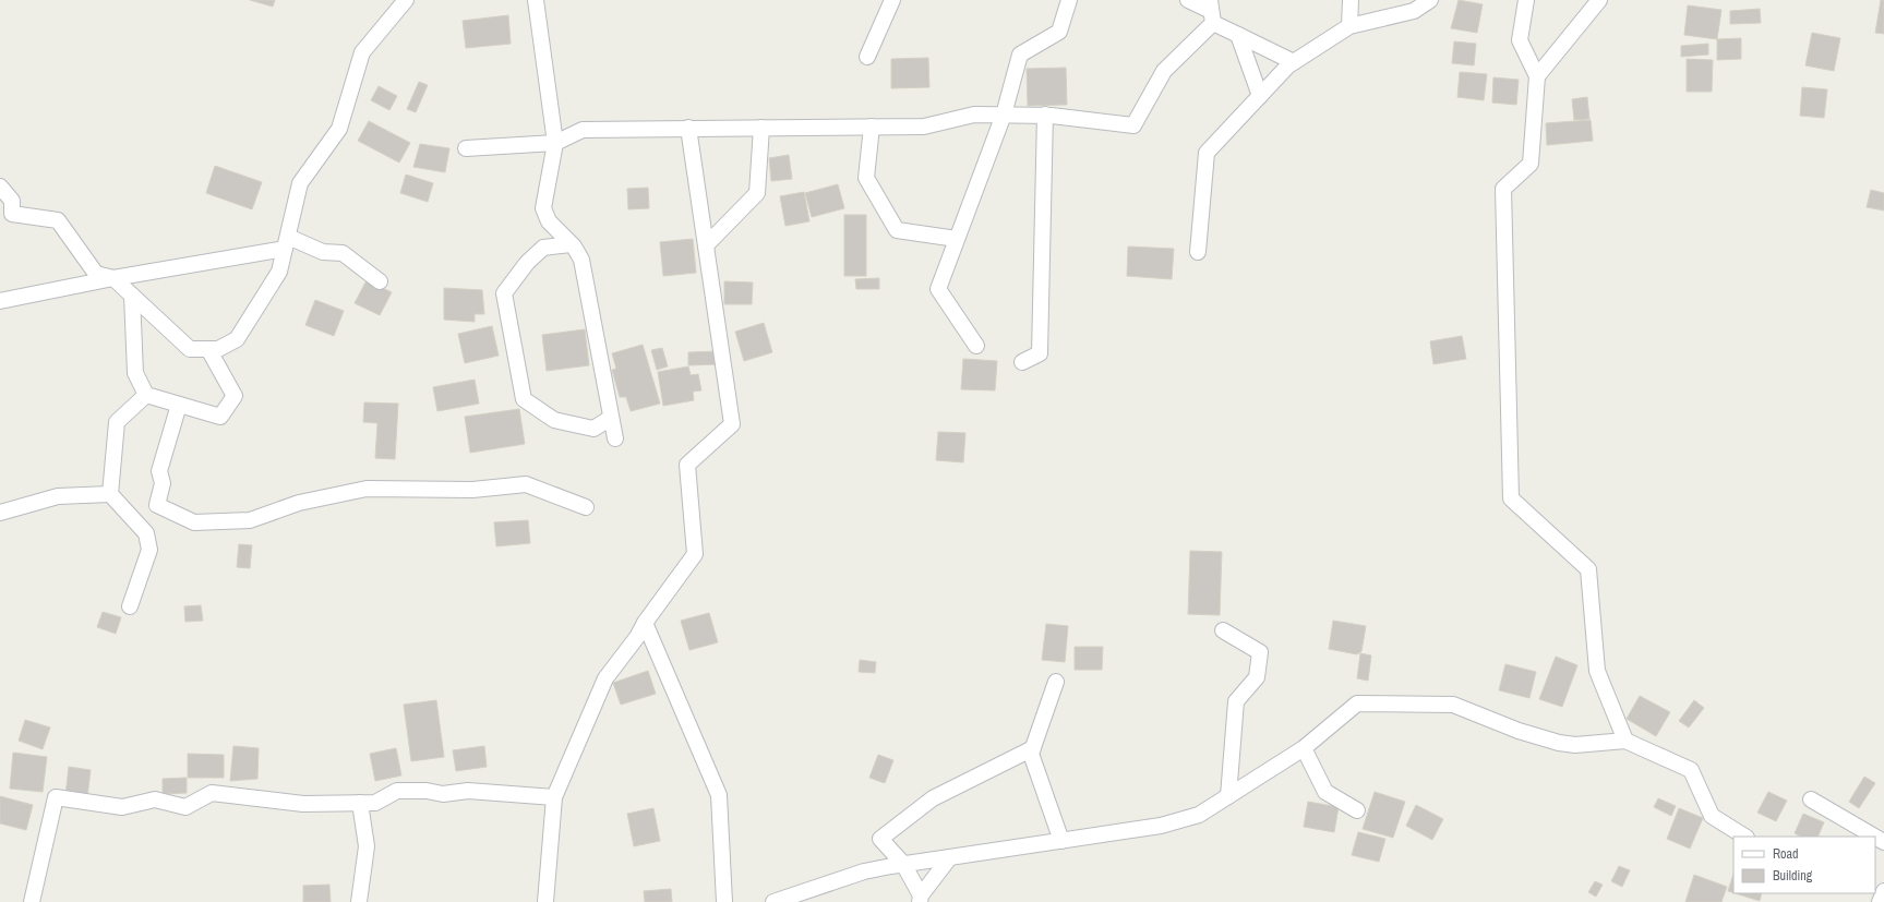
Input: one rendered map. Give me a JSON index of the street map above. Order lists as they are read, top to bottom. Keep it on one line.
{"legend":["Road","Building"]}
